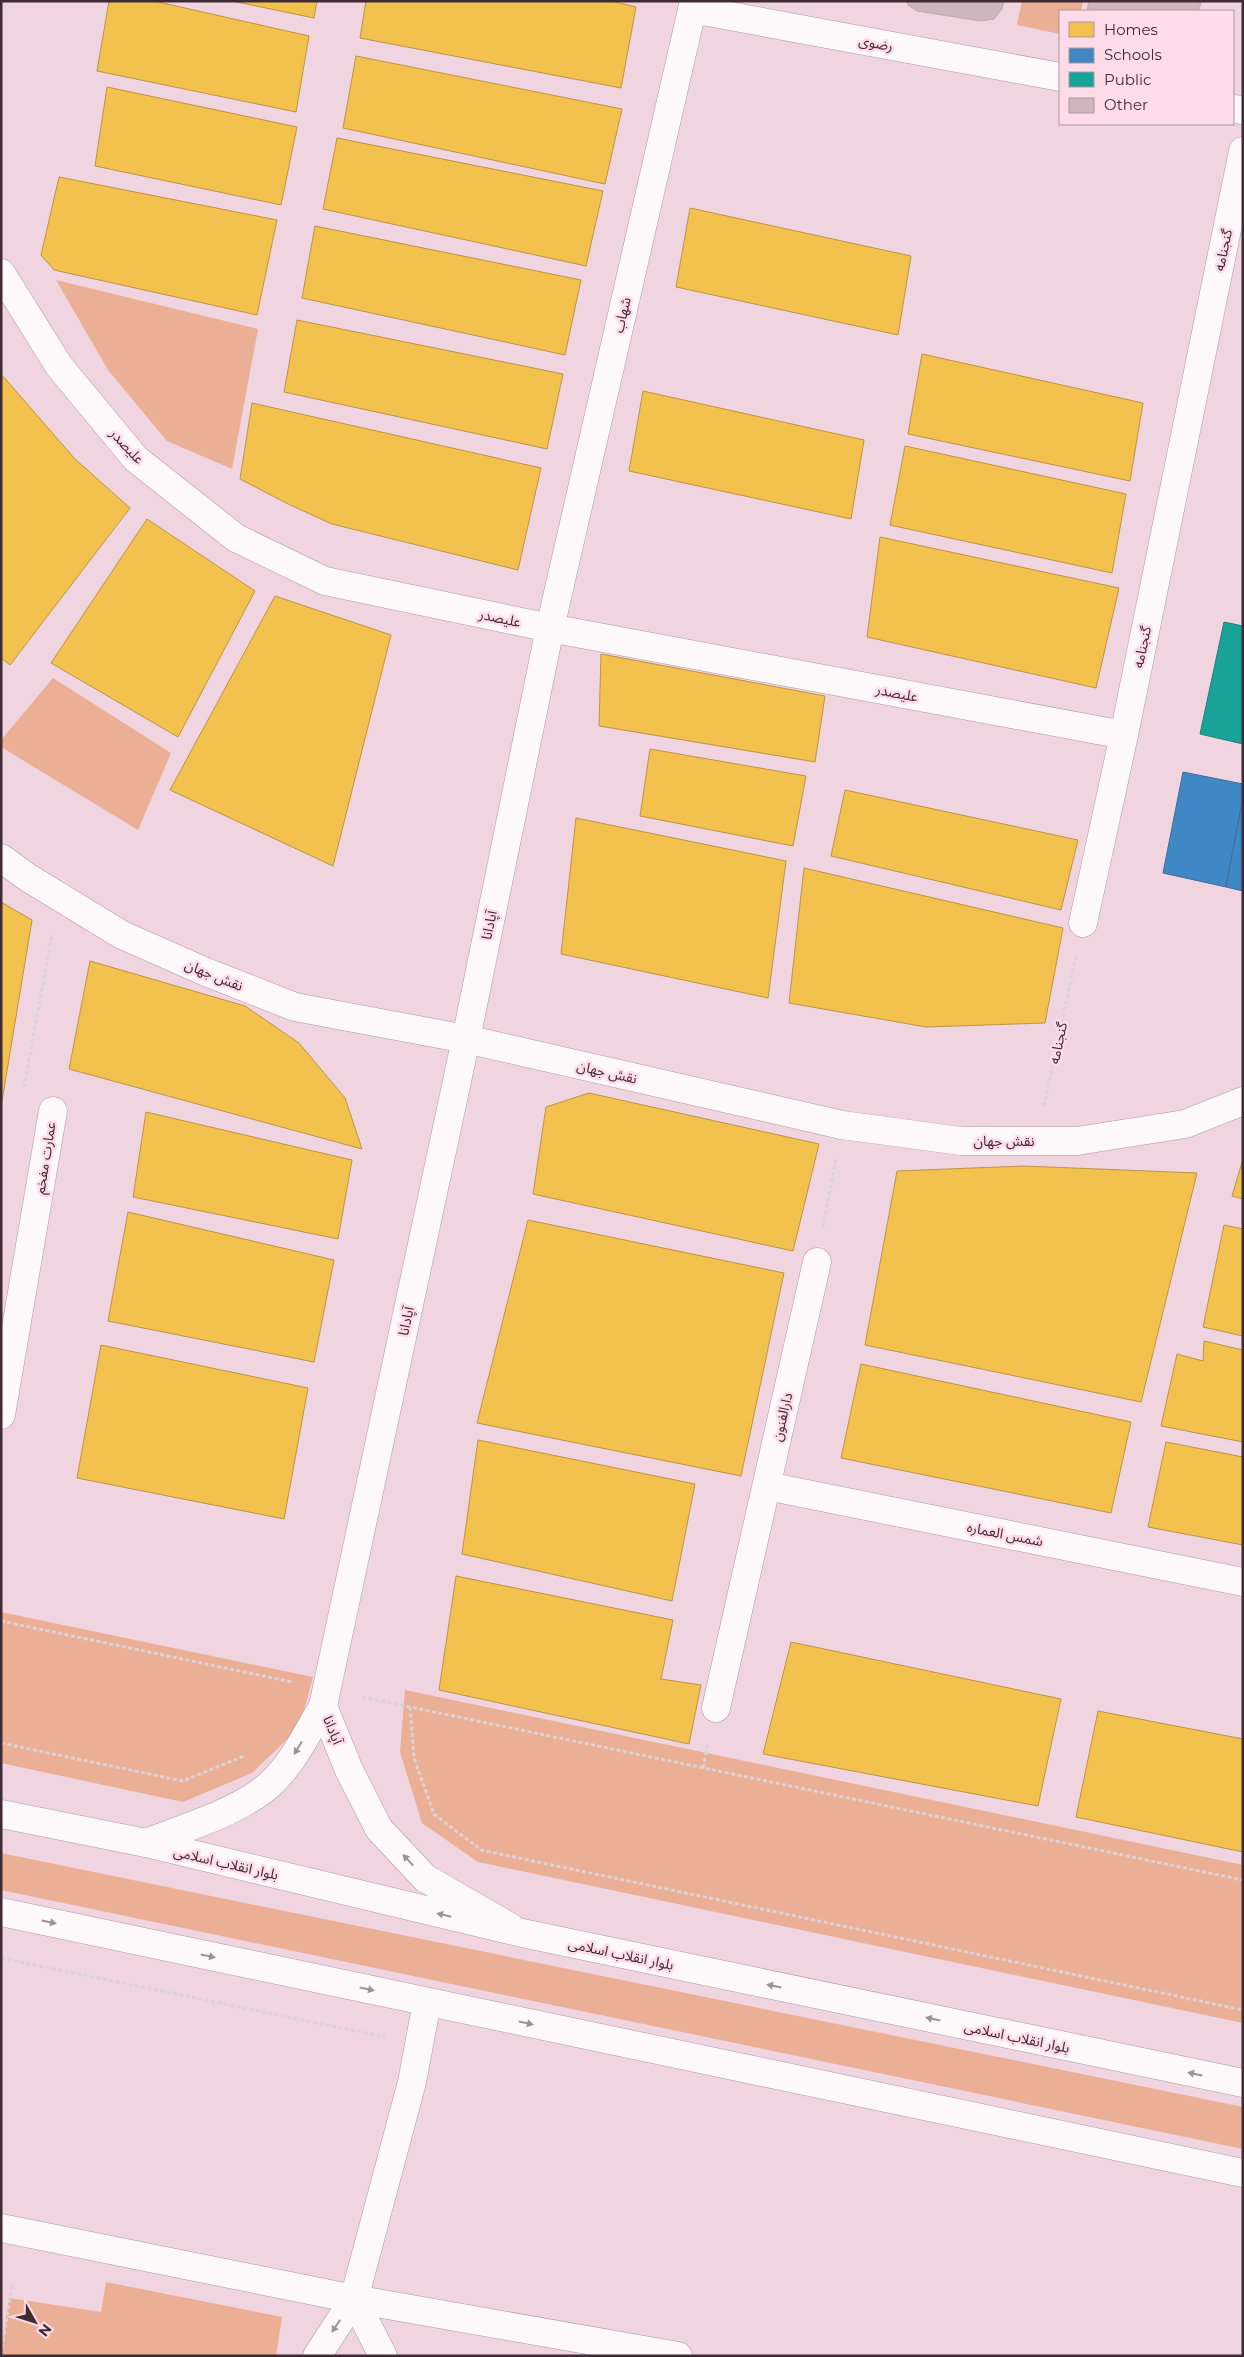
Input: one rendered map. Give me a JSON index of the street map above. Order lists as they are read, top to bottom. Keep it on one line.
{"streets":{"street":["رضوی","گنجنامه","شهاب","علیصدر","آپادانا","نقش جهان","عمارت مفخم","دارالفنون","شمس العماره","بلوار انقلاب اسلامی"]},"crossings":[["رضوی","شهاب"],["گنجنامه","علیصدر"],["گنجنامه","نقش جهان"],["شهاب","علیصدر"],["شهاب","آپادانا"],["علیصدر","آپادانا"],["آپادانا","نقش جهان"],["آپادانا","بلوار انقلاب اسلامی"],["نقش جهان","عمارت مفخم"],["دارالفنون","شمس العماره"]],"legend":["Homes","Schools","Public","Other"],"north":"bottom right"}
